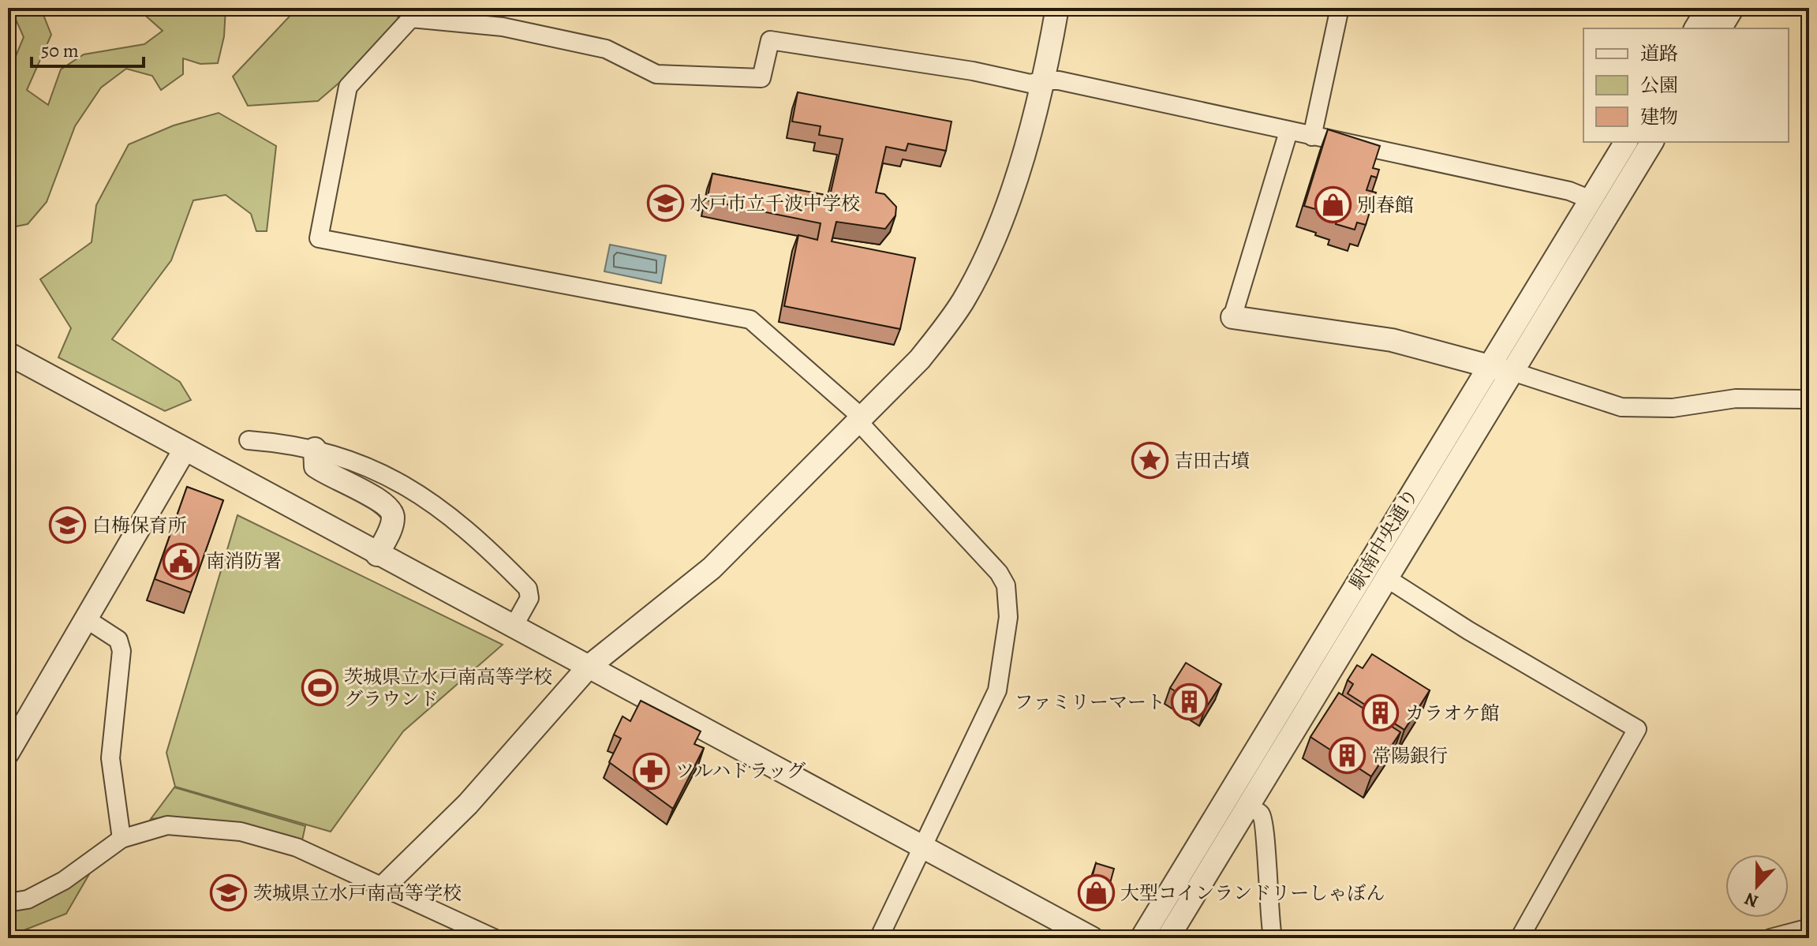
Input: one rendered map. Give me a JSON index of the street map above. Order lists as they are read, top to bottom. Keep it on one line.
{"streets":{"street":["駅南中央通り"]},"places":{"school or university":["水戸市立千波中学校","白梅保育所","茨城県立水戸南高等学校"],"shop":["別春館","大型コインランドリーしゃぼん"],"place":["吉田古墳"],"public building":["南消防署"],"sports":["茨城県立水戸南高等学校 グラウンド"],"building":["ファミリーマート","カラオケ館","常陽銀行"],"pharmacy":["ツルハドラッグ"]},"legend":["道路","公園","建物"],"scale_bar":"50 m","north":"bottom"}
